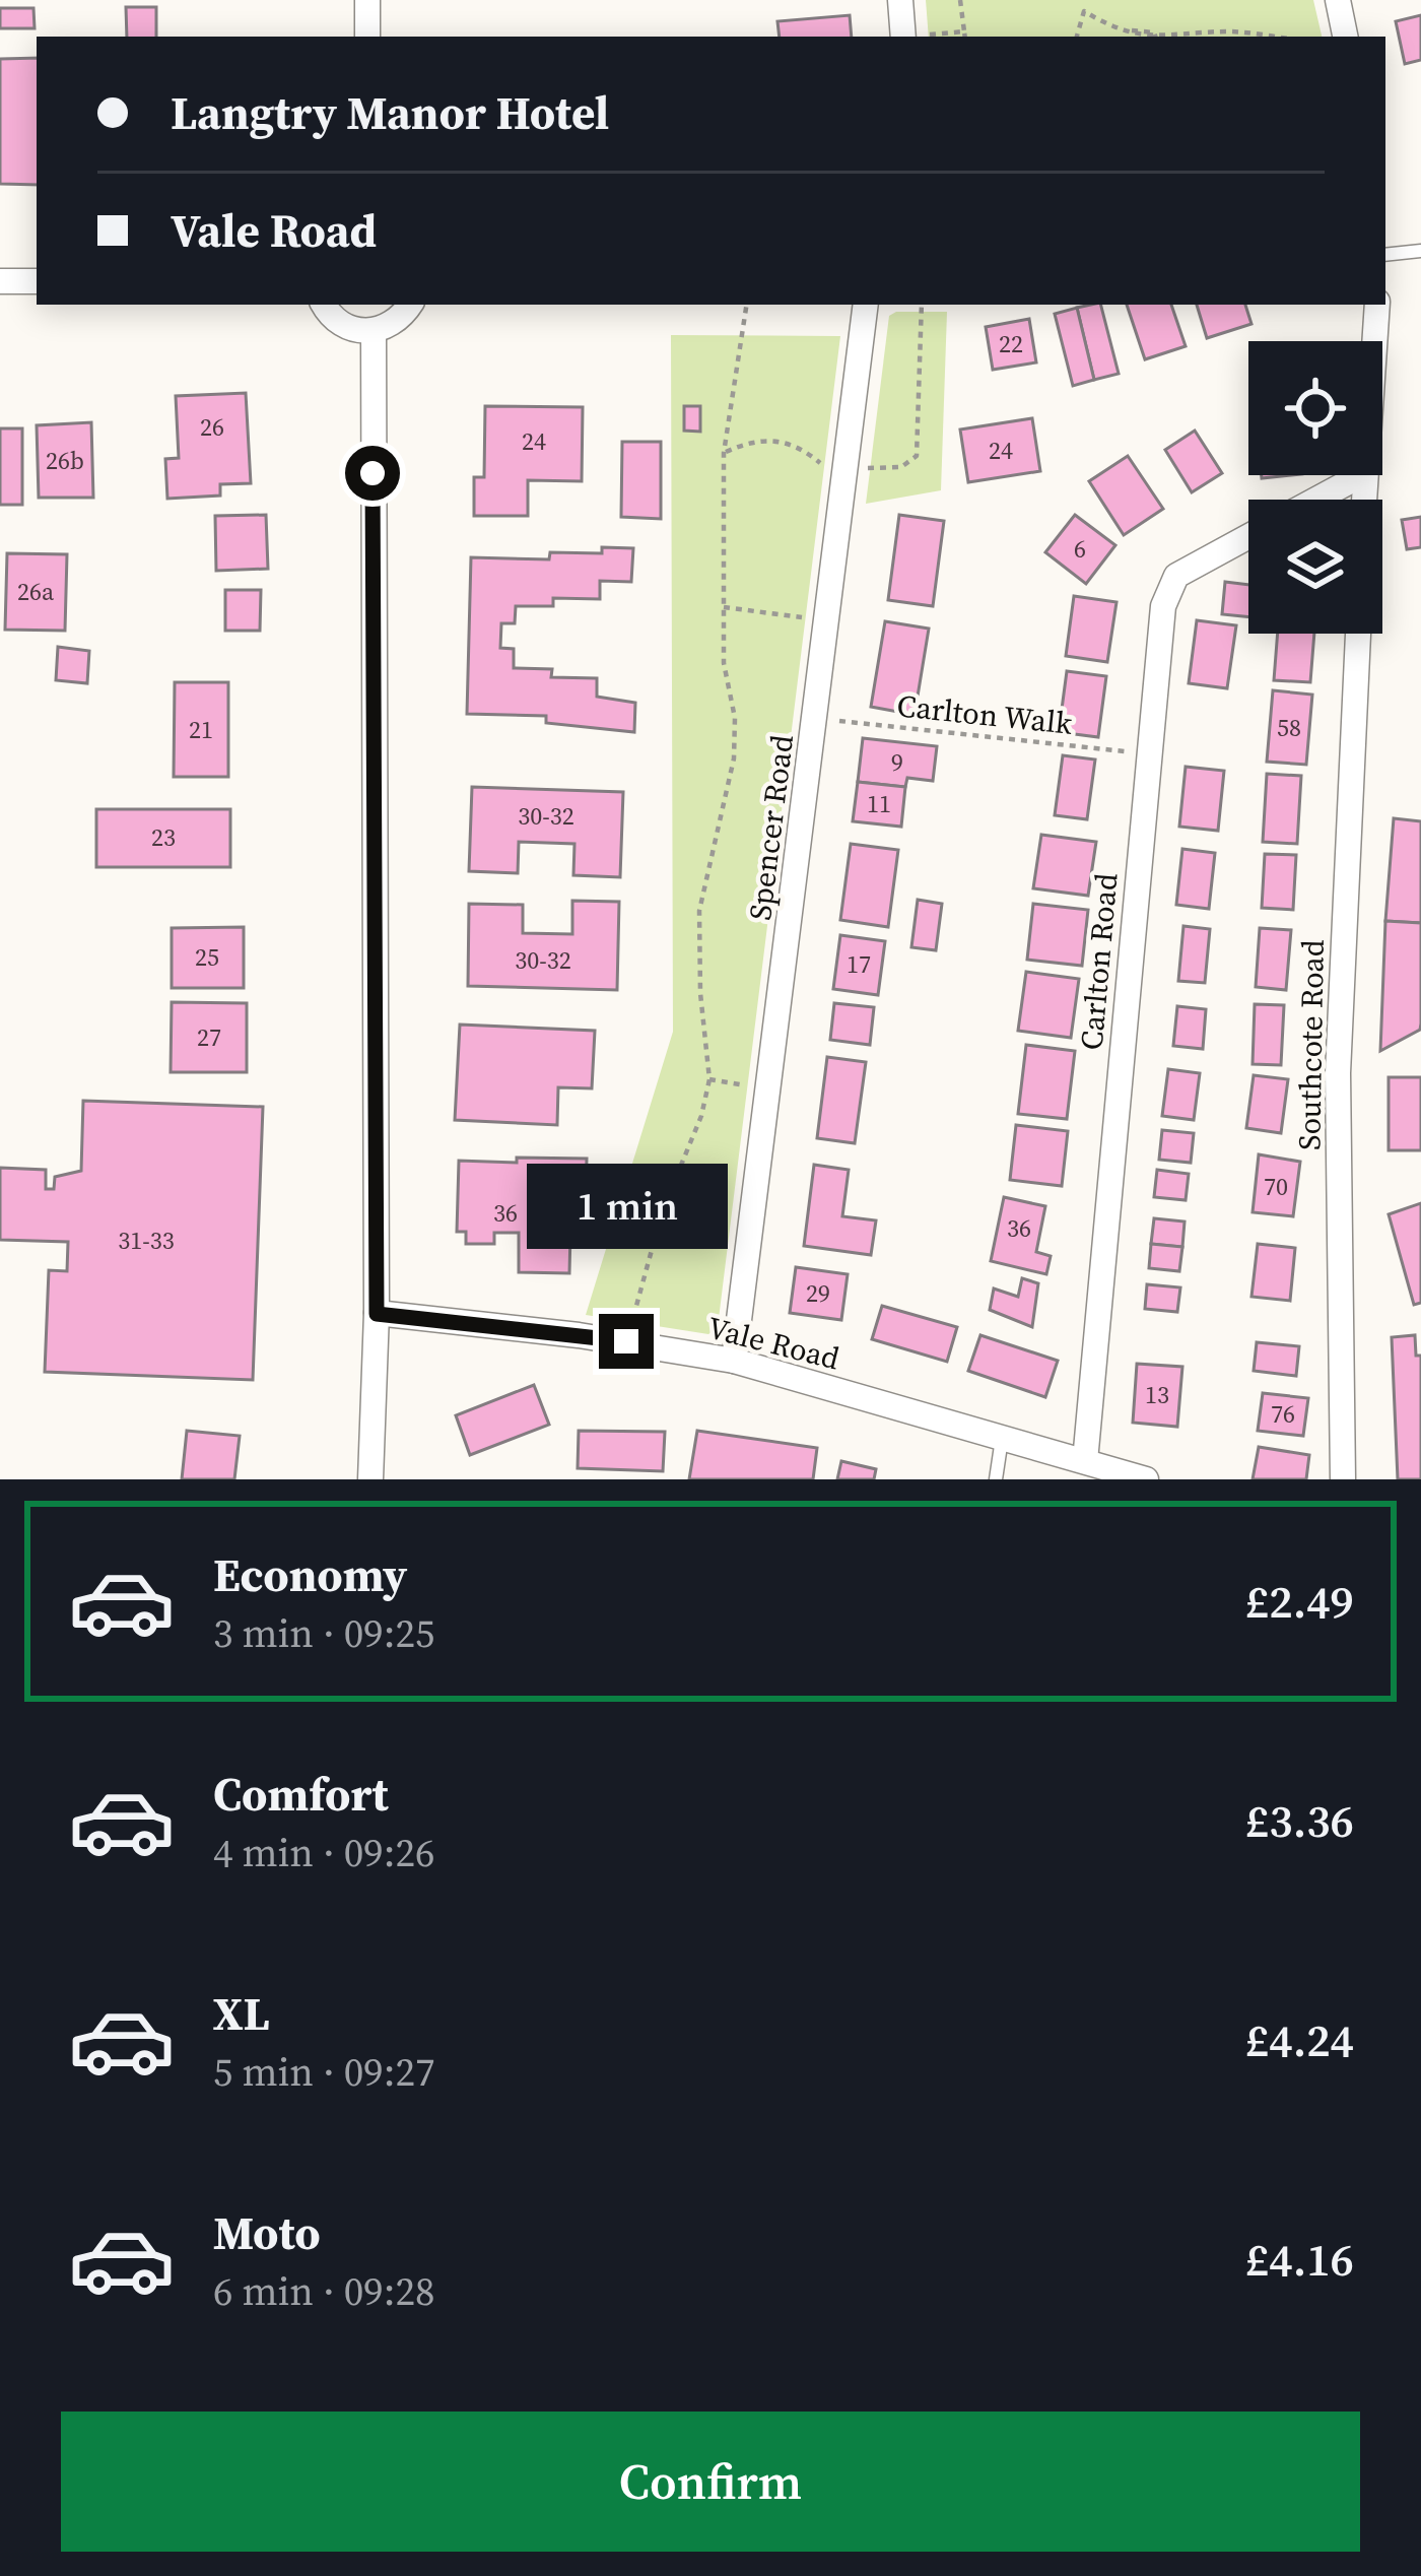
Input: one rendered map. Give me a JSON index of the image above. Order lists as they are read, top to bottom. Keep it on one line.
{"streets":{"street":["Spencer Road","Carlton Road","Southcote Road","Vale Road"],"path":["Carlton Walk"]},"crossings":[["Carlton Walk","Spencer Road"],["Carlton Walk","Carlton Road"],["Spencer Road","Vale Road"],["Carlton Road","Vale Road"]],"house_numbers":["22","26","24","24","26b","6","26a","58","21","9","11","30-32","23","25","30-32","17","27","70","36","36","31-33","29","13","76"],"page":{"banner":["Langtry Manor Hotel","Vale Road"],"bubble":"1 min","list":[{"name":"Economy","note":"3 min · 09:25","value":"£2.49"},{"name":"Comfort","note":"4 min · 09:26","value":"£3.36"},{"name":"XL","note":"5 min · 09:27","value":"£4.24"},{"name":"Moto","note":"6 min · 09:28","value":"£4.16"}],"buttons":"Confirm"}}
